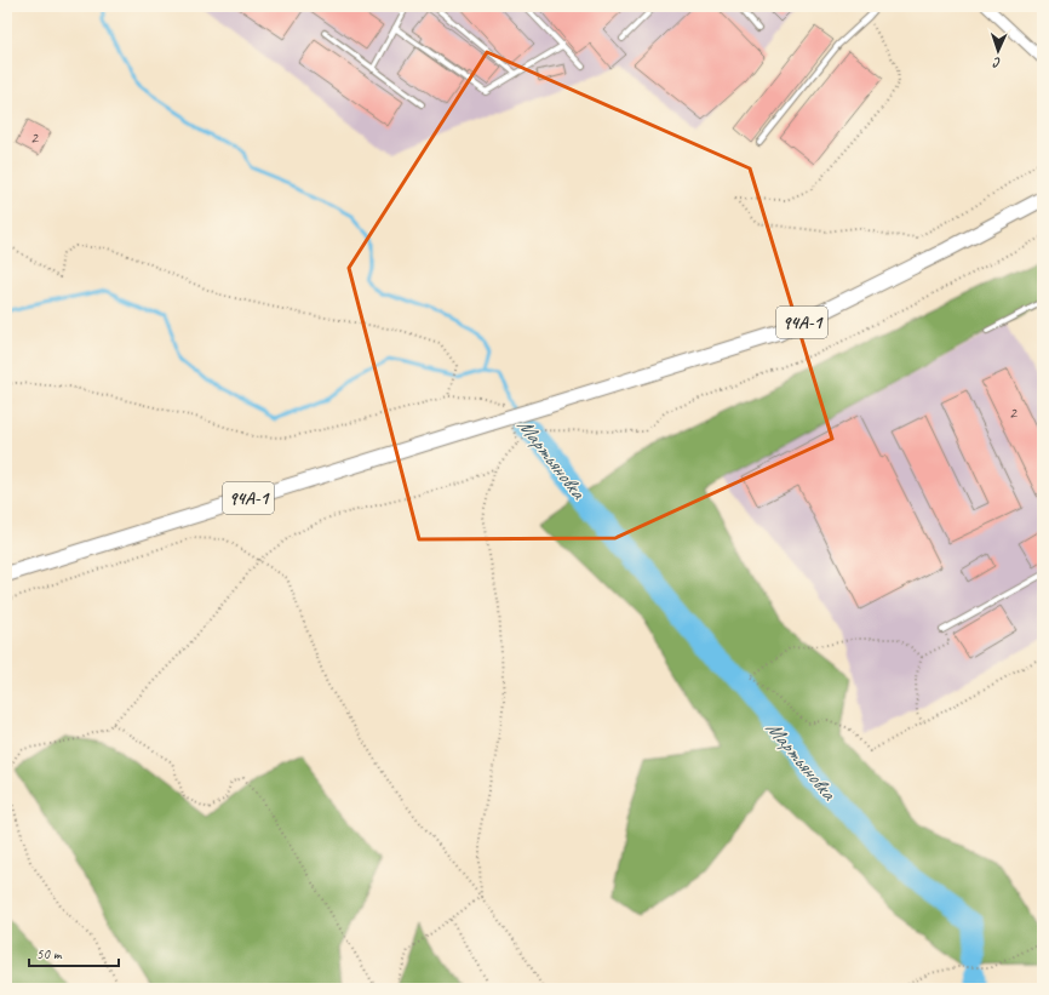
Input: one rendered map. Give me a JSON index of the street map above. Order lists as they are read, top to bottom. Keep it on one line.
{"streets":{"main road":["94А-1"]},"water":["Мартьяновка"],"house_numbers":["2","2"],"scale_bar":"50 m","north":"bottom"}
